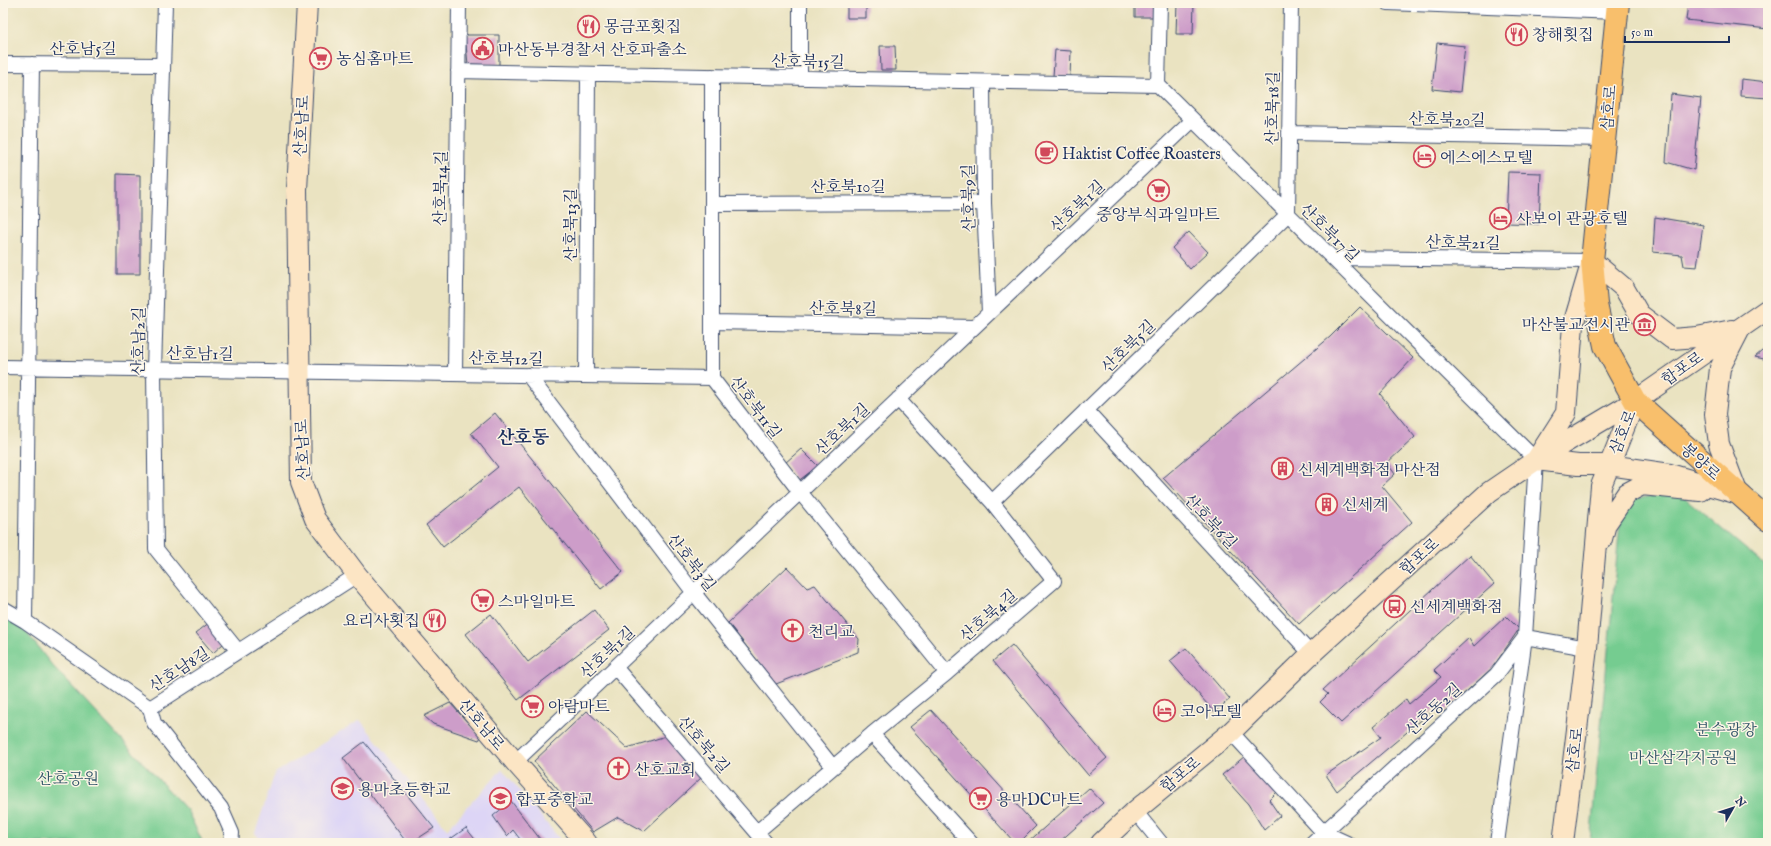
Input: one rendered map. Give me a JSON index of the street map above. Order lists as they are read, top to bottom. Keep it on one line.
{"streets":{"main road":["삼호로","산호남로","합포로","봉양로"],"street":["산호남5길","산호북15길","산호북18길","산호북20길","산호북10길","산호북14길","산호북9길","산호북1길","산호북13길","산호북17길","산호북21길","산호북8길","산호남2길","산호북5길","산호남1길","산호북12길","산호북11길","산호북6길","산호북3길","산호북4길","산호남8길","산호동2길","산호북2길"]},"crossings":[["산호남5길","산호남2길"],["산호북15길","산호북14길"],["산호북15길","산호북9길"],["산호북15길","산호북13길"],["산호북15길","산호북17길"],["산호북15길","산호북11길"],["산호북18길","산호북20길"],["산호북18길","산호북17길"],["산호북18길","산호북5길"],["삼호로","산호북20길"],["삼호로","산호북21길"],["삼호로","합포로"],["삼호로","봉양로"],["산호남로","산호북1길"],["산호남로","산호남1길"],["산호남로","산호북12길"],["산호남로","산호남8길"],["산호북10길","산호북9길"],["산호북10길","산호북11길"],["산호북14길","산호북12길"],["산호북9길","산호북1길"],["산호북1길","산호북17길"],["산호북1길","산호북8길"],["산호북1길","산호북11길"],["산호북1길","산호북3길"],["산호북1길","산호북4길"],["산호북1길","산호북2길"],["산호북13길","산호북12길"],["산호북17길","산호북21길"],["산호북17길","산호북5길"],["산호북17길","합포로"],["산호북8길","산호북11길"],["산호남2길","산호남1길"],["산호남2길","산호남8길"],["산호북5길","산호북6길"],["산호북5길","산호북4길"],["산호남1길","산호북12길"],["산호북12길","산호북11길"],["산호북12길","산호북3길"],["합포로","봉양로"],["합포로","산호북6길"],["산호북11길","산호북4길"],["산호북3길","산호북4길"],["산호북4길","산호북2길"]],"districts":["산호동"],"parks":["분수광장","마산삼각지공원","산호공원"],"places":{"restaurant":["몽금포횟집","창해횟집","요리사횟집"],"public building":["마산동부경찰서 산호파출소"],"supermarket":["농심홈마트","중앙부식과일마트","스마일마트","아람마트","용마DC마트"],"cafe":["Haktist Coffee Roasters"],"hotel":["에스에스모텔","사보이 관광호텔","코아모텔"],"museum":["마산불교전시관"],"building":["신세계백화점 마산점","신세계"],"bus stop":["신세계백화점"],"church":["천리교","산호교회"],"school or university":["용마초등학교","합포중학교"]},"scale_bar":"50 m","north":"top right"}
